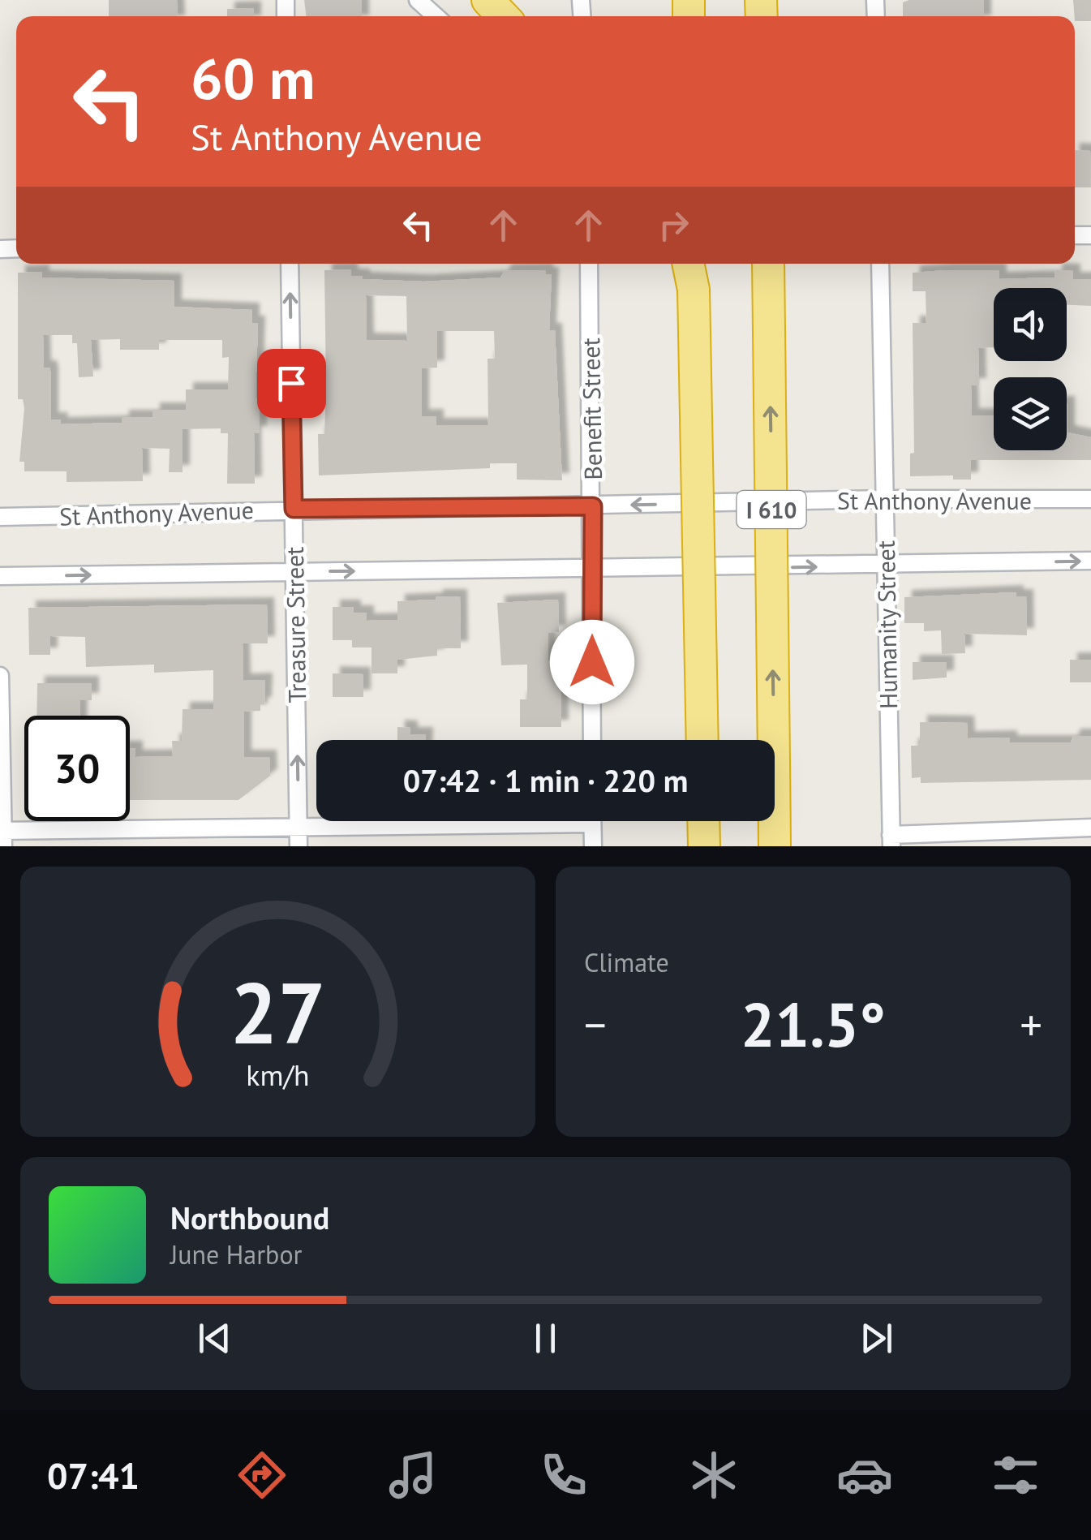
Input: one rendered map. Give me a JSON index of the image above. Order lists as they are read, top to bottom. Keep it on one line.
{"streets":{"highway":["I 610"],"street":["Benefit Street","St Anthony Avenue","Treasure Street","Humanity Street"]},"crossings":[["Benefit Street","St Anthony Avenue"],["St Anthony Avenue","Treasure Street"],["St Anthony Avenue","Humanity Street"]],"one_way":["Treasure Street"],"page":{"turn":["60 m","St Anthony Avenue"],"limit":"30","trip":"07:42 · 1 min · 220 m","tile":"Climate","heat":["−","21.5°","+"],"song":["Northbound","June Harbor"],"tabs":"07:41","gauge":["27","km/h"]}}
